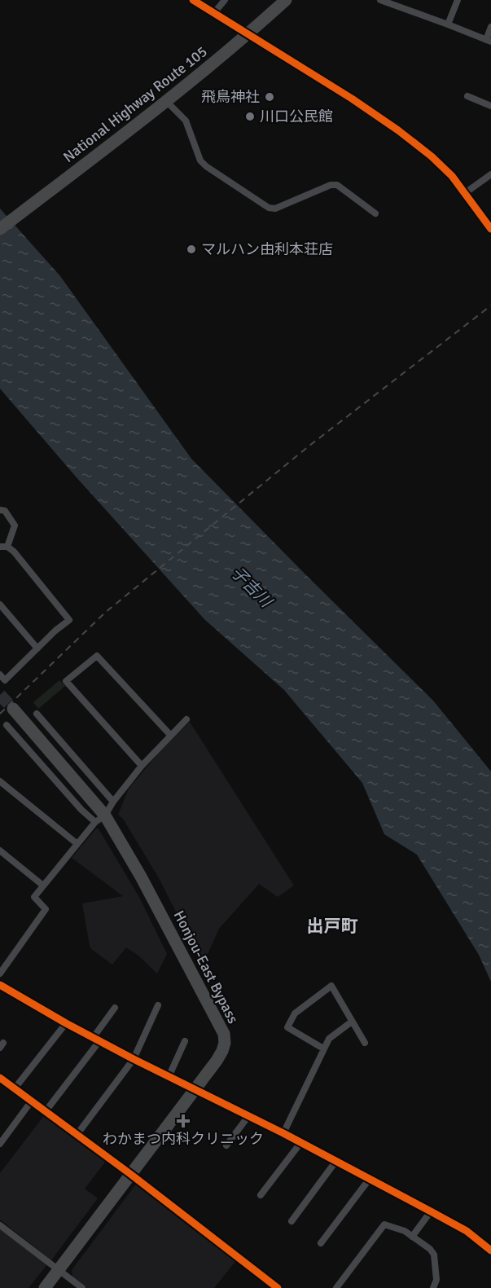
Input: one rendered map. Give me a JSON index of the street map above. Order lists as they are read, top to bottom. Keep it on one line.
{"streets":{"highway":["National Highway Route 105","Honjou-East Bypass"]},"districts":["出戸町"],"water":["子吉川"],"places":{"other":["飛鳥神社","川口公民館","マルハン由利本荘店"],"health":["わかまつ内科クリニック"]}}
